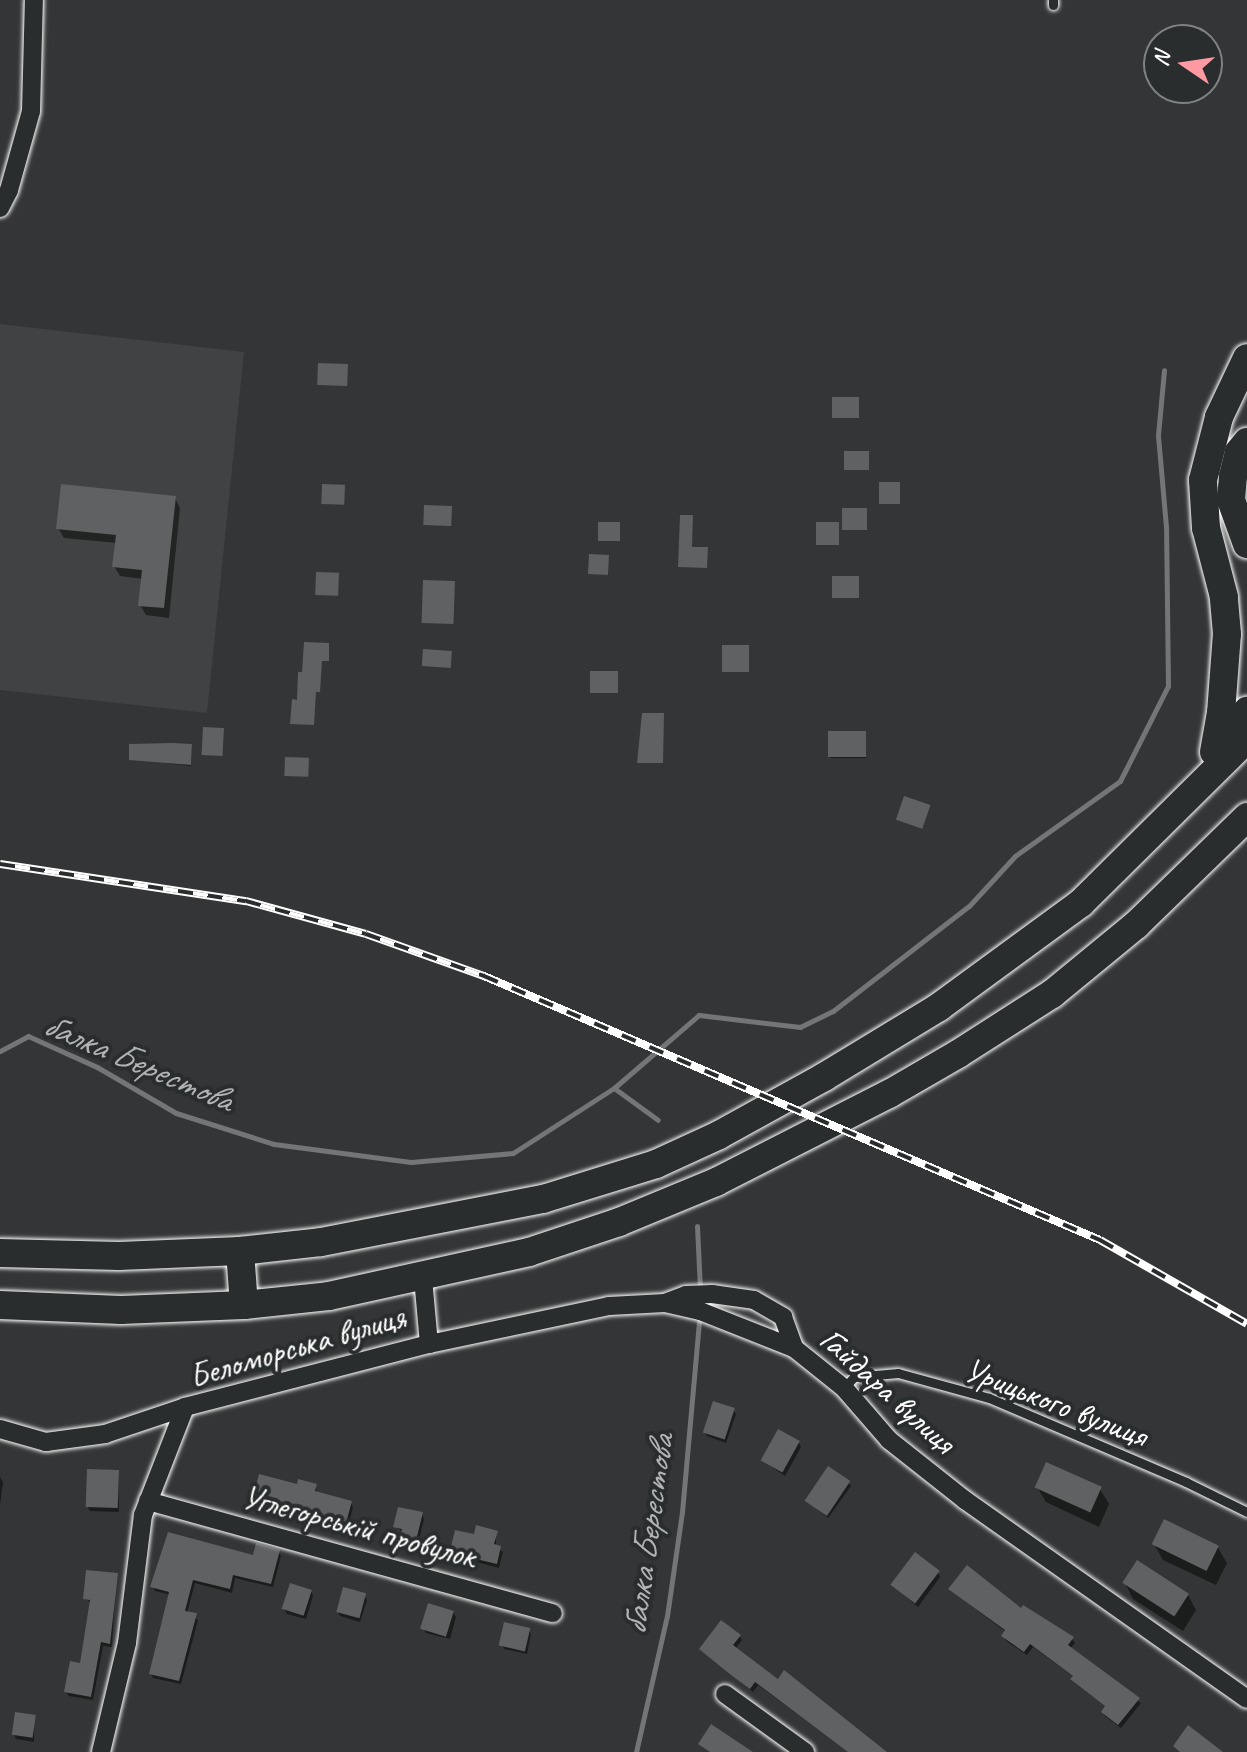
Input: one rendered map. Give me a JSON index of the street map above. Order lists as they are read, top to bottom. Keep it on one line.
{"streets":{"street":["Беломорська вулиця","Гайдара вулиця","Углегорськiй провулок"],"lane":["Урицького вулиця"]},"crossings":[["Беломорська вулиця","Гайдара вулиця"],["Беломорська вулиця","Углегорськiй провулок"],["Гайдара вулиця","Урицького вулиця"]],"water":["балка Берестова"],"north":"left"}
